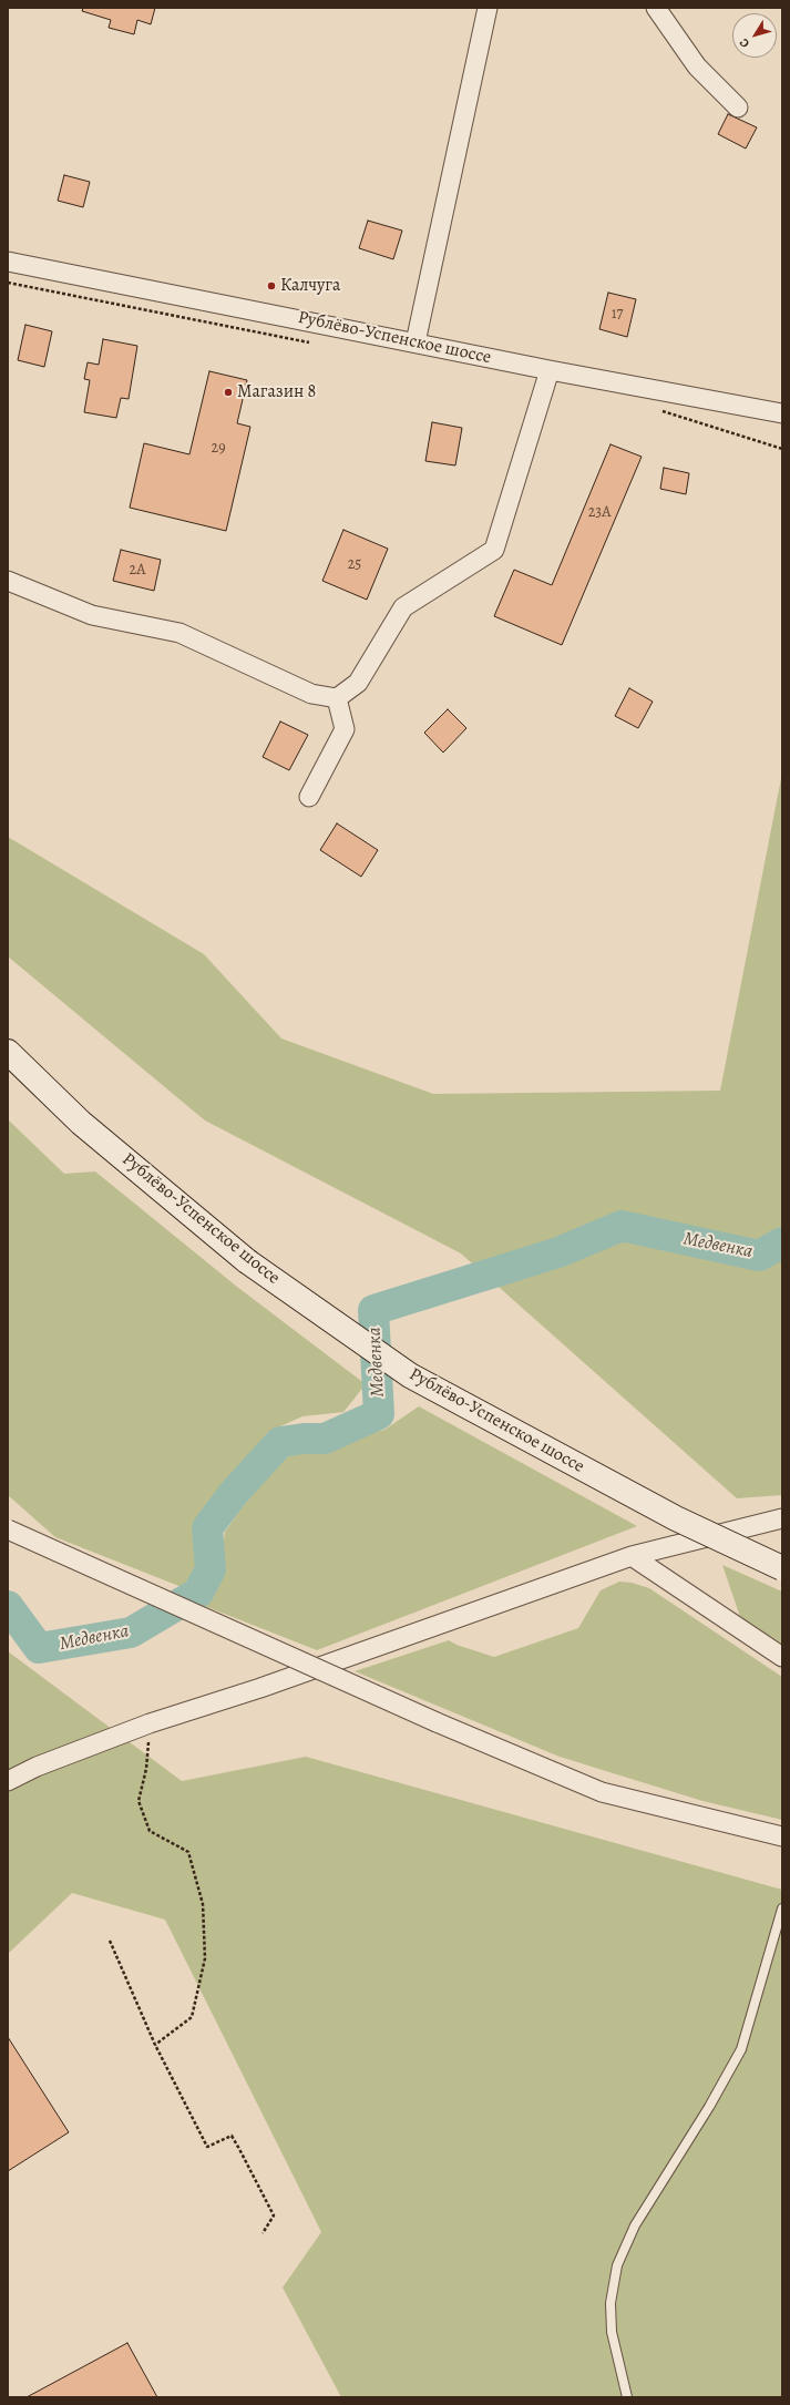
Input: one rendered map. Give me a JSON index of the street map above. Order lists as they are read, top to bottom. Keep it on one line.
{"streets":{"main road":["Рублёво-Успенское шоссе"]},"water":["Медвенка"],"places":["Калчуга","Магазин 8"],"house_numbers":["17","29","23А","25","2А"],"north":"bottom left"}
